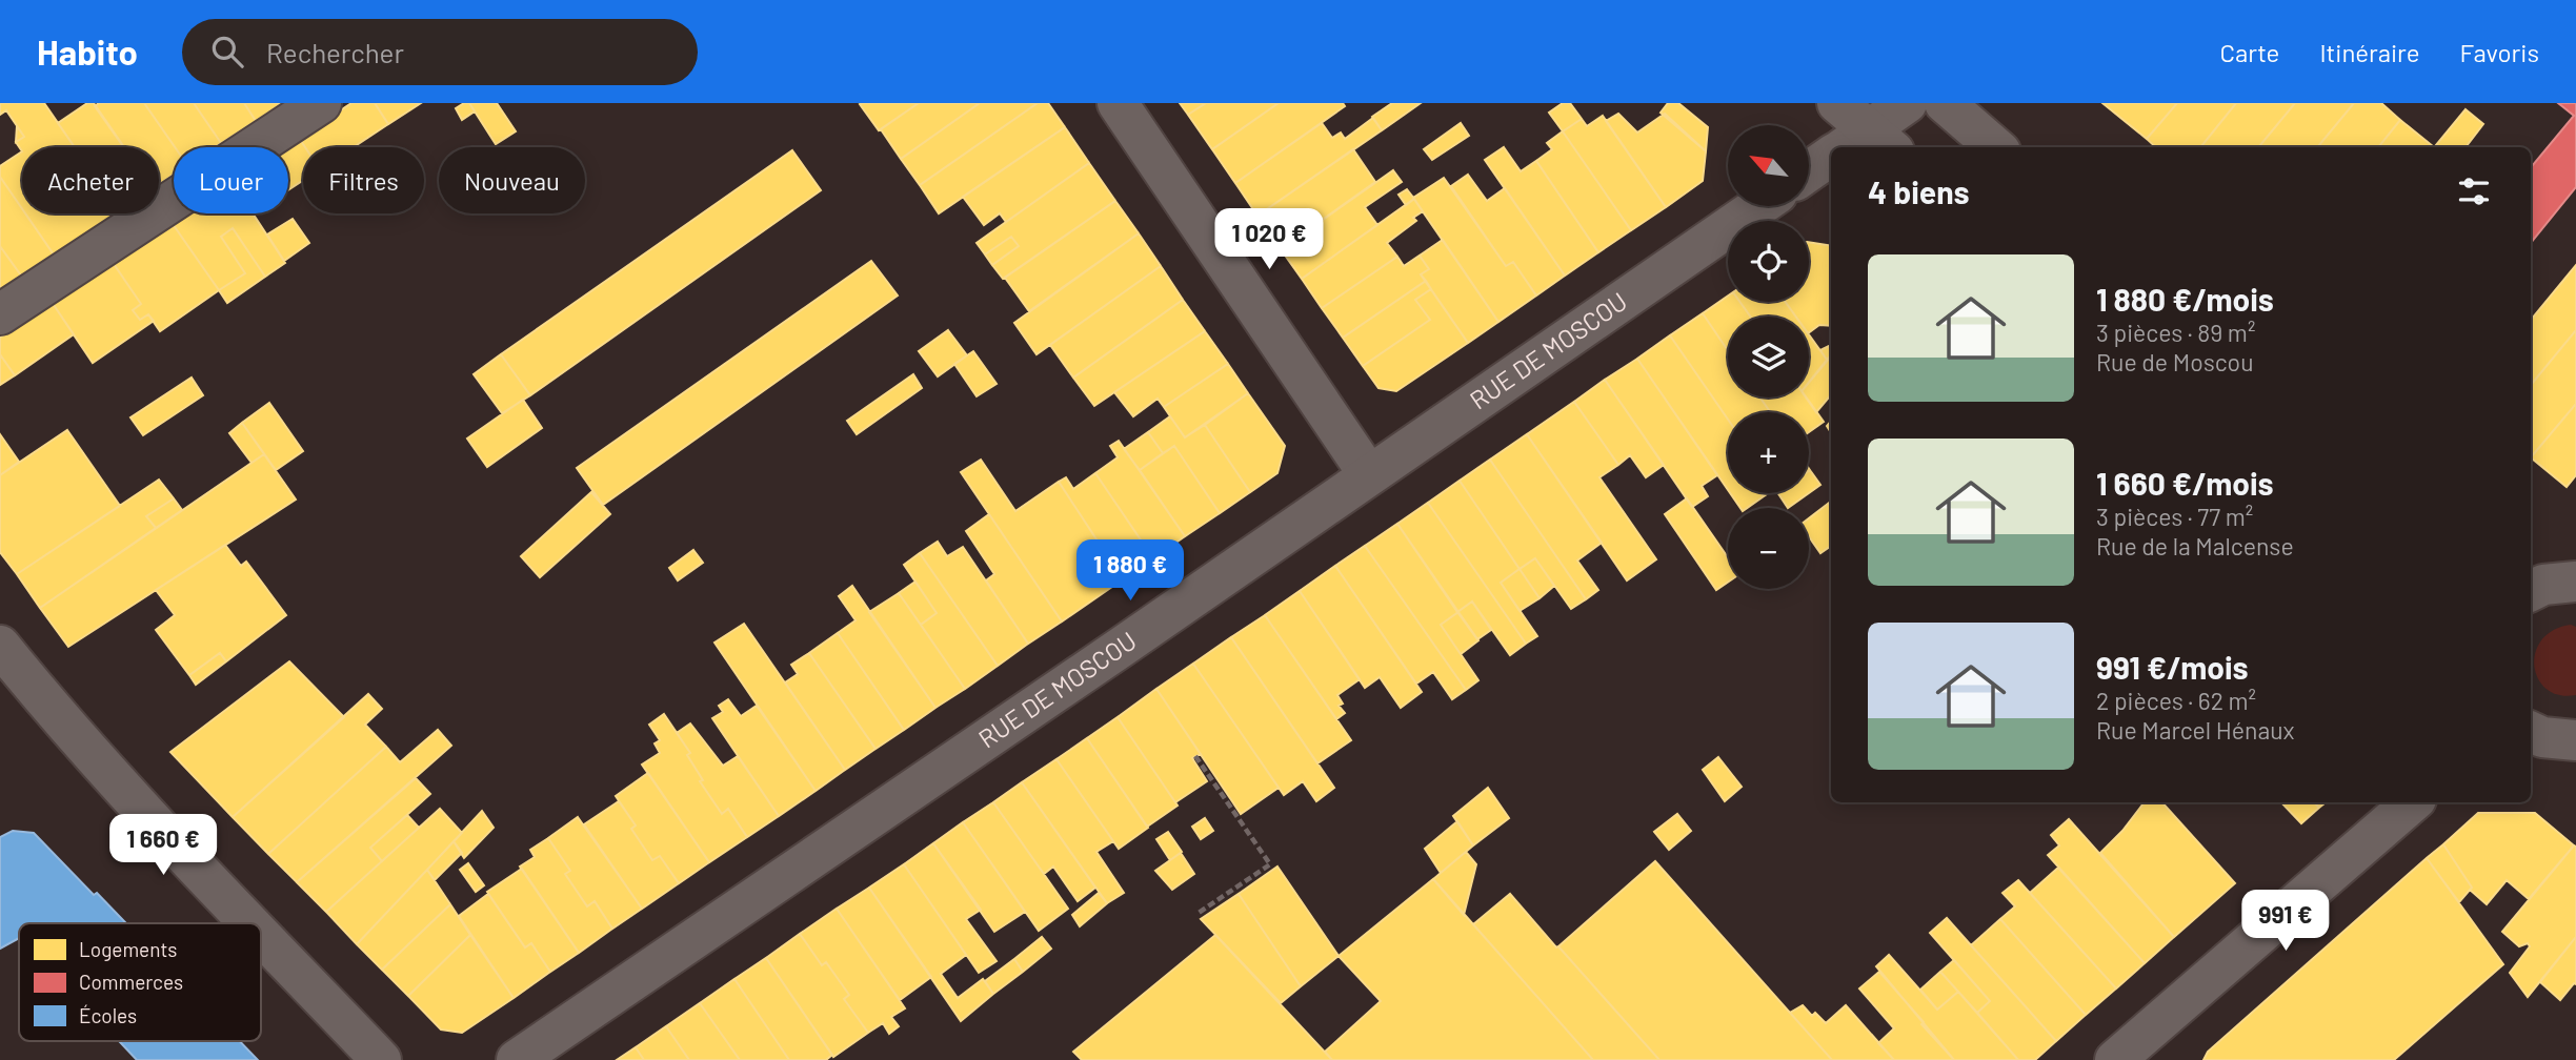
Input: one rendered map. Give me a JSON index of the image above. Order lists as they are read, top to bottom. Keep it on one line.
{"streets":{"street":["RUE DE MOSCOU"]},"legend":["Logements","Commerces","Écoles"],"north":"top left","page":{"header":"Habito","search":"Rechercher","nav":["Carte","Itinéraire","Favoris"],"map_buttons":["+","−"],"chip":["Acheter","Louer","Filtres","Nouveau"],"heading":"4 biens","price":["1 020 €","1 880 €","1 660 €","991 €"],"list":[{"name":"1 880 €/mois","note":"3 pièces · 89 m² · Rue de Moscou"},{"name":"1 660 €/mois","note":"3 pièces · 77 m² · Rue de la Malcense"},{"name":"991 €/mois","note":"2 pièces · 62 m² · Rue Marcel Hénaux"}]}}
